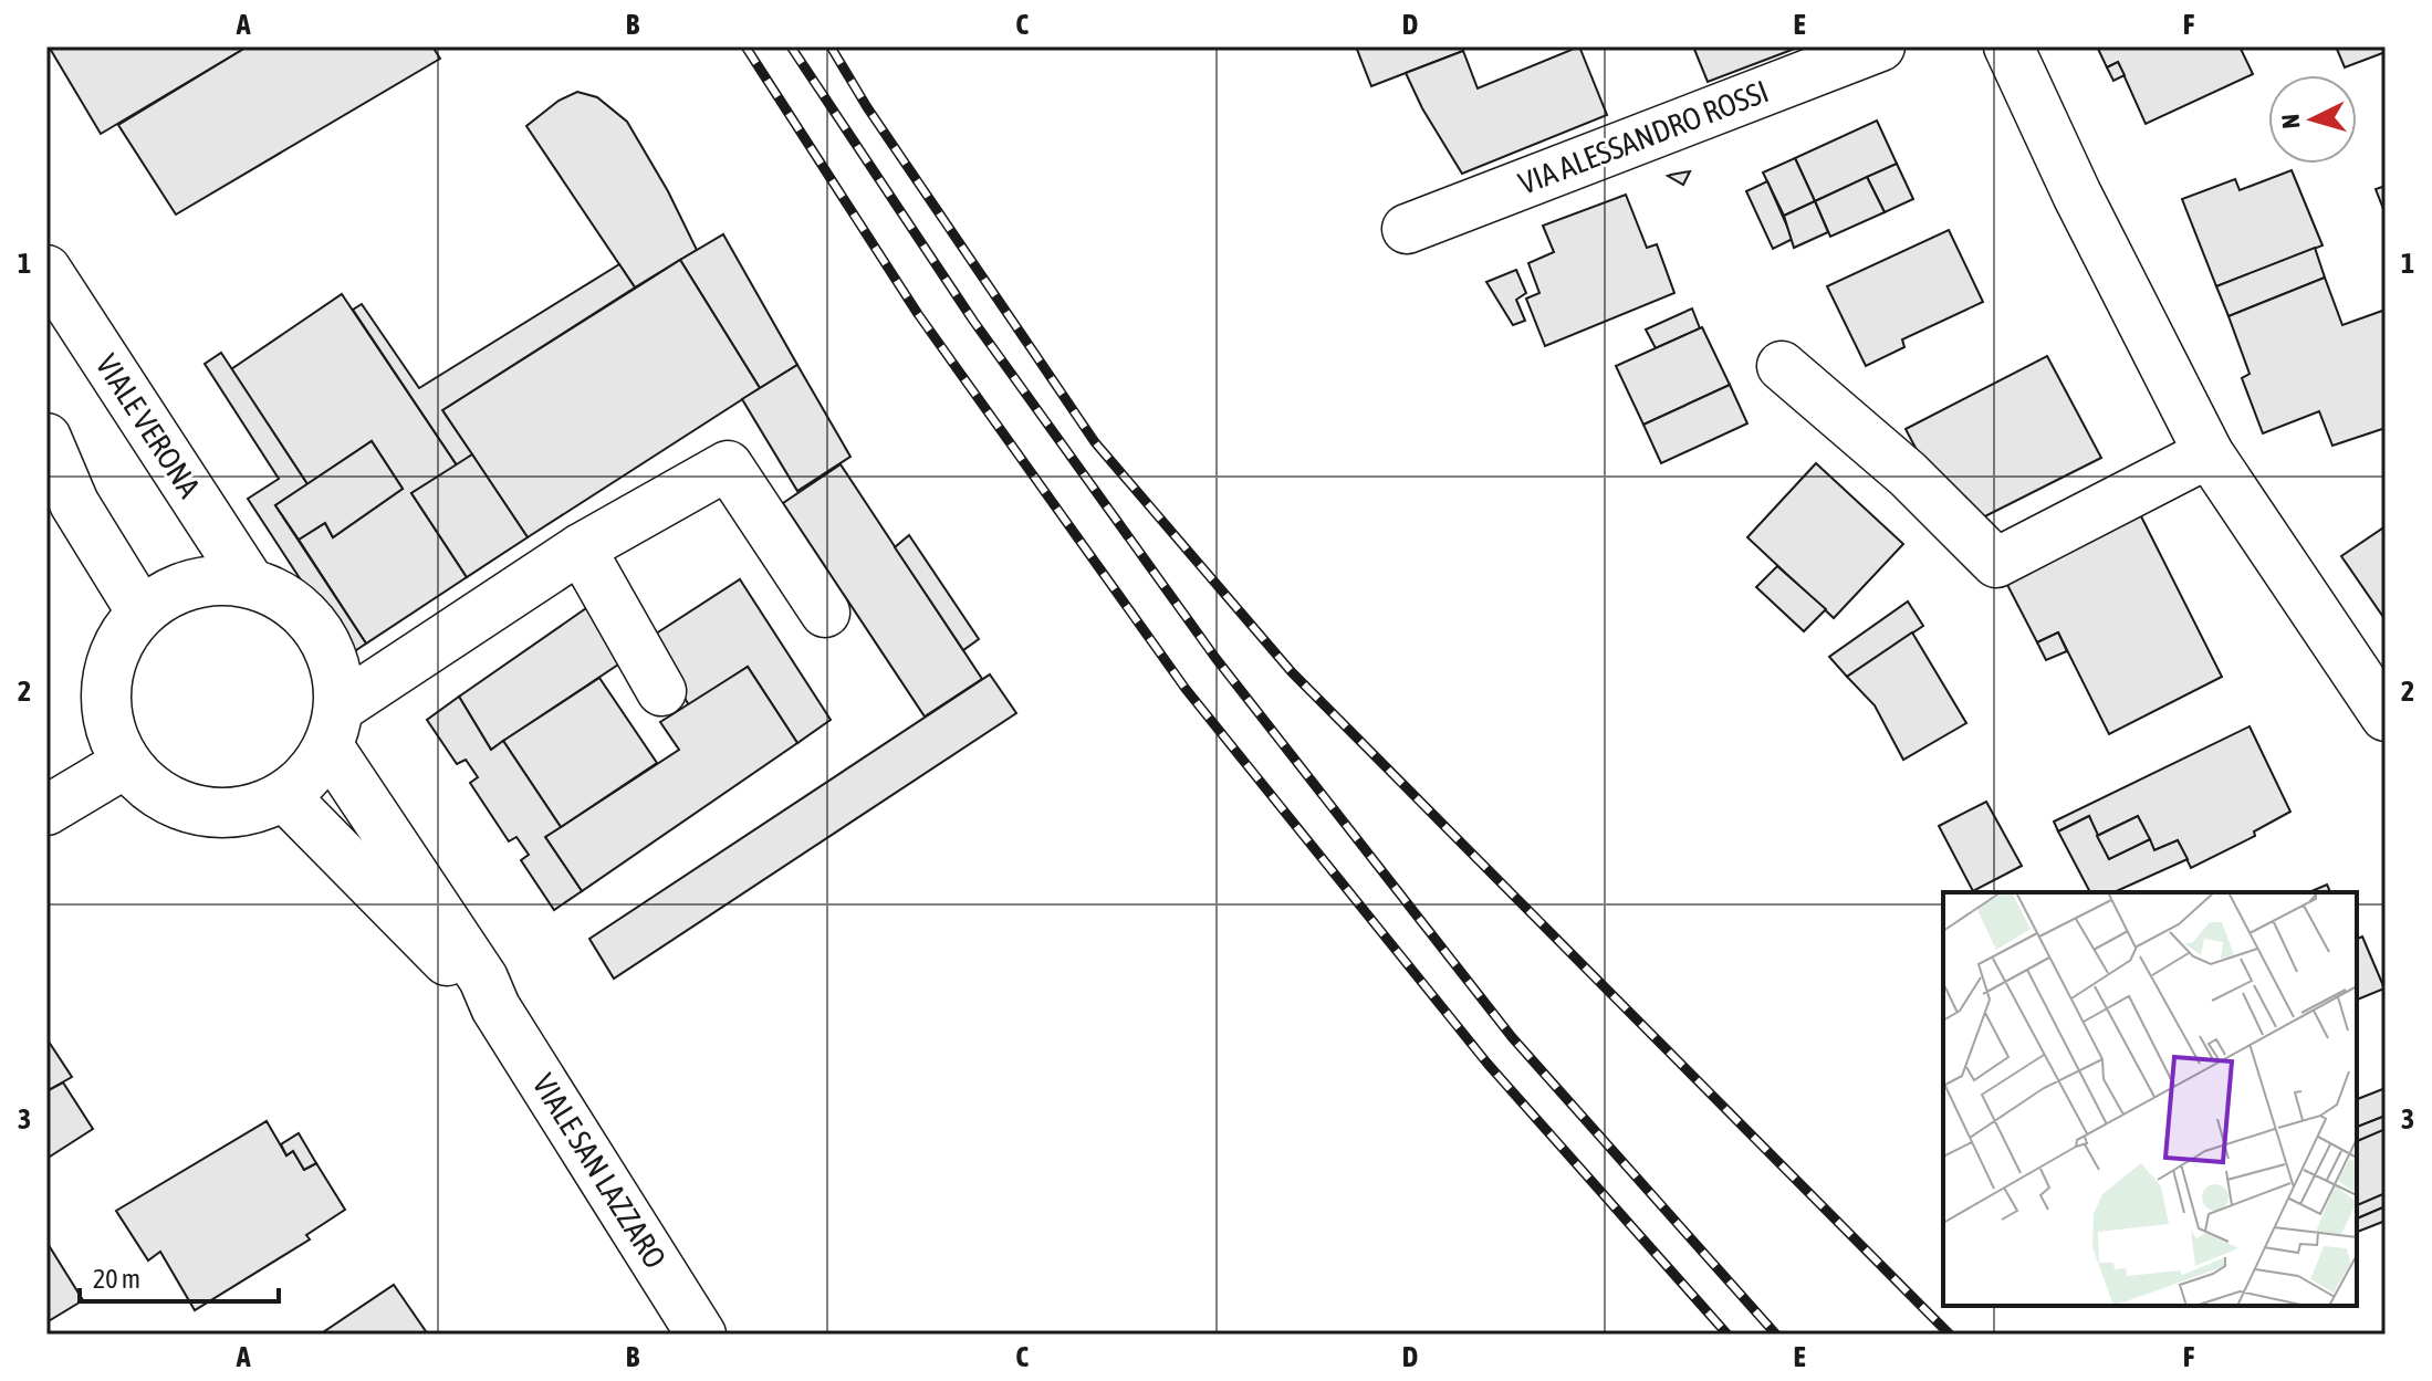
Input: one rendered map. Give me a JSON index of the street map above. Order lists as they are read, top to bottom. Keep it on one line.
{"streets":{"street":["VIA ALESSANDRO ROSSI","VIALE VERONA","VIALE SAN LAZZARO"]},"crossings":[["VIALE VERONA","VIALE SAN LAZZARO"]],"scale_bar":"20 m","north":"left","grid":{"columns":["A","B","C","D","E","F"],"rows":["1","2","3"]}}
